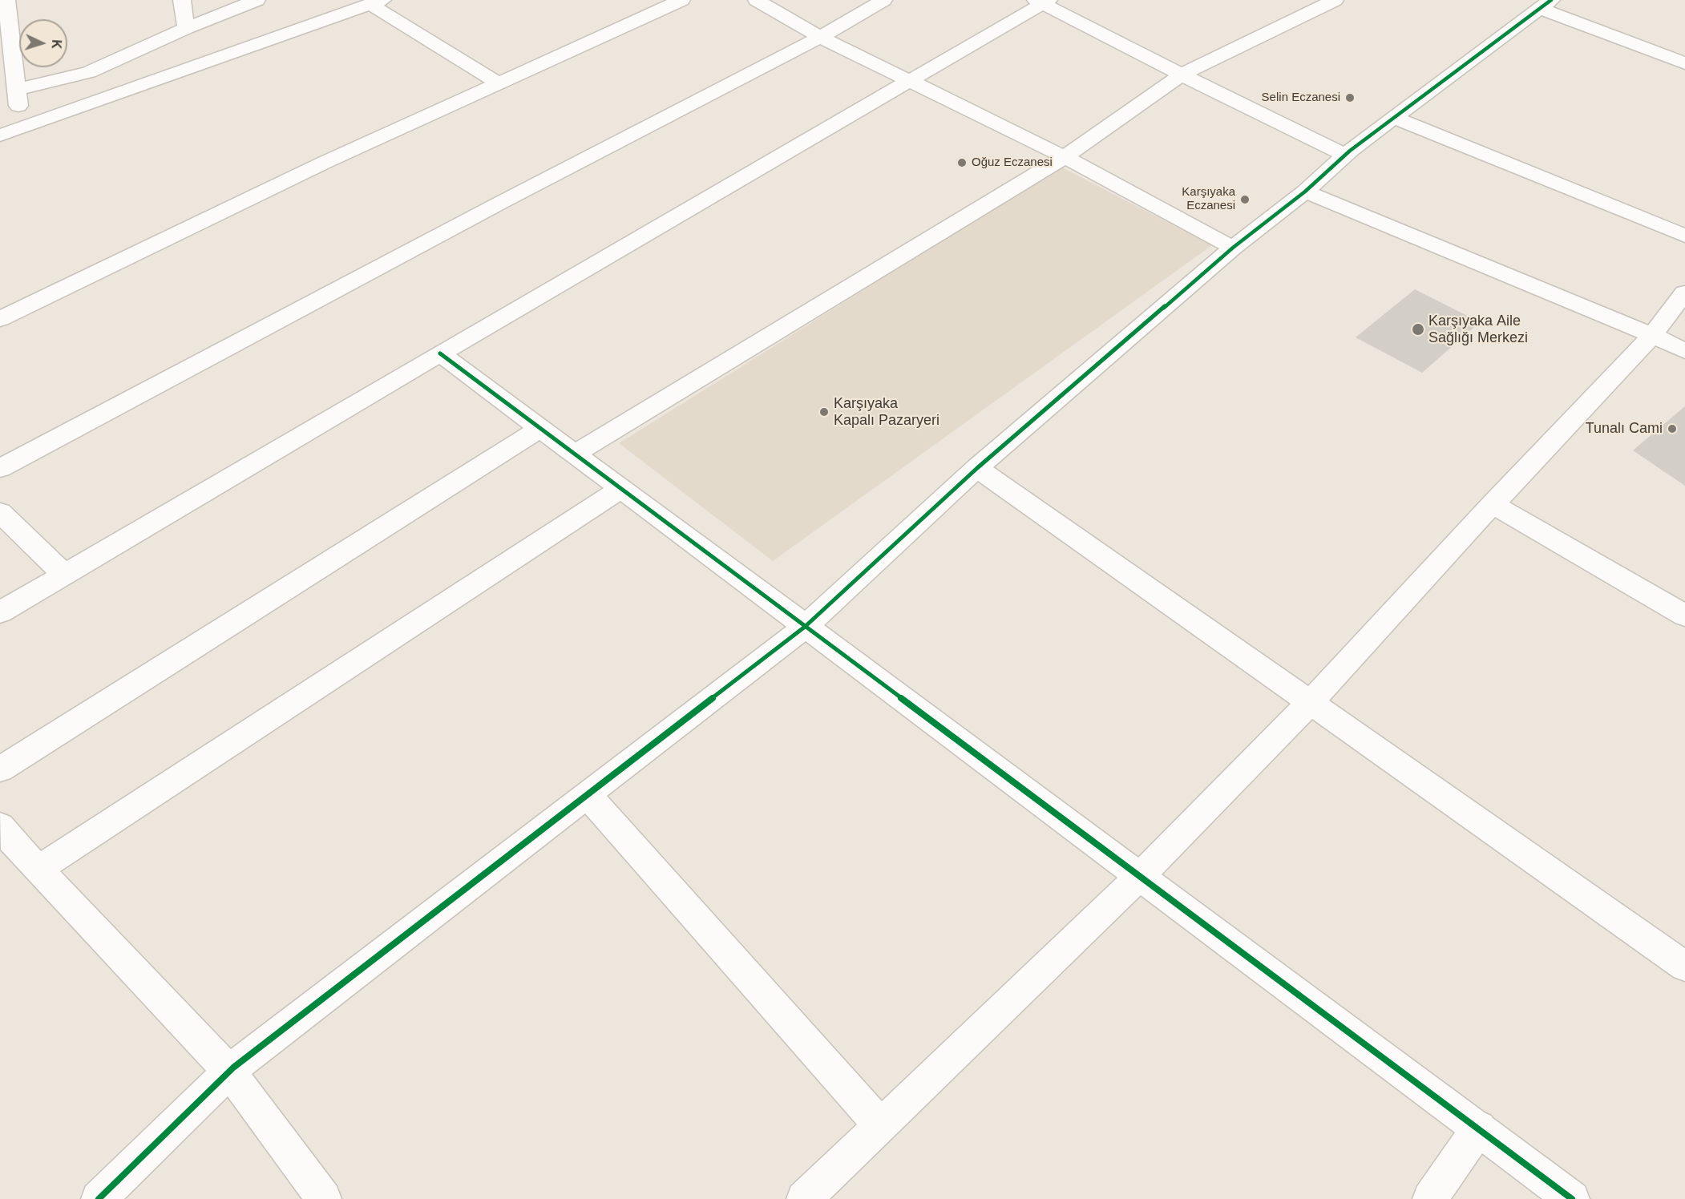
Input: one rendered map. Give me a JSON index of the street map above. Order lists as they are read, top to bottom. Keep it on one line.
{"places":["Selin Eczanesi","Oğuz Eczanesi","Karşıyaka Eczanesi","Karşıyaka Aile Sağlığı Merkezi","Karşıyaka Kapalı Pazaryeri","Tunalı Cami"],"north":"right"}
